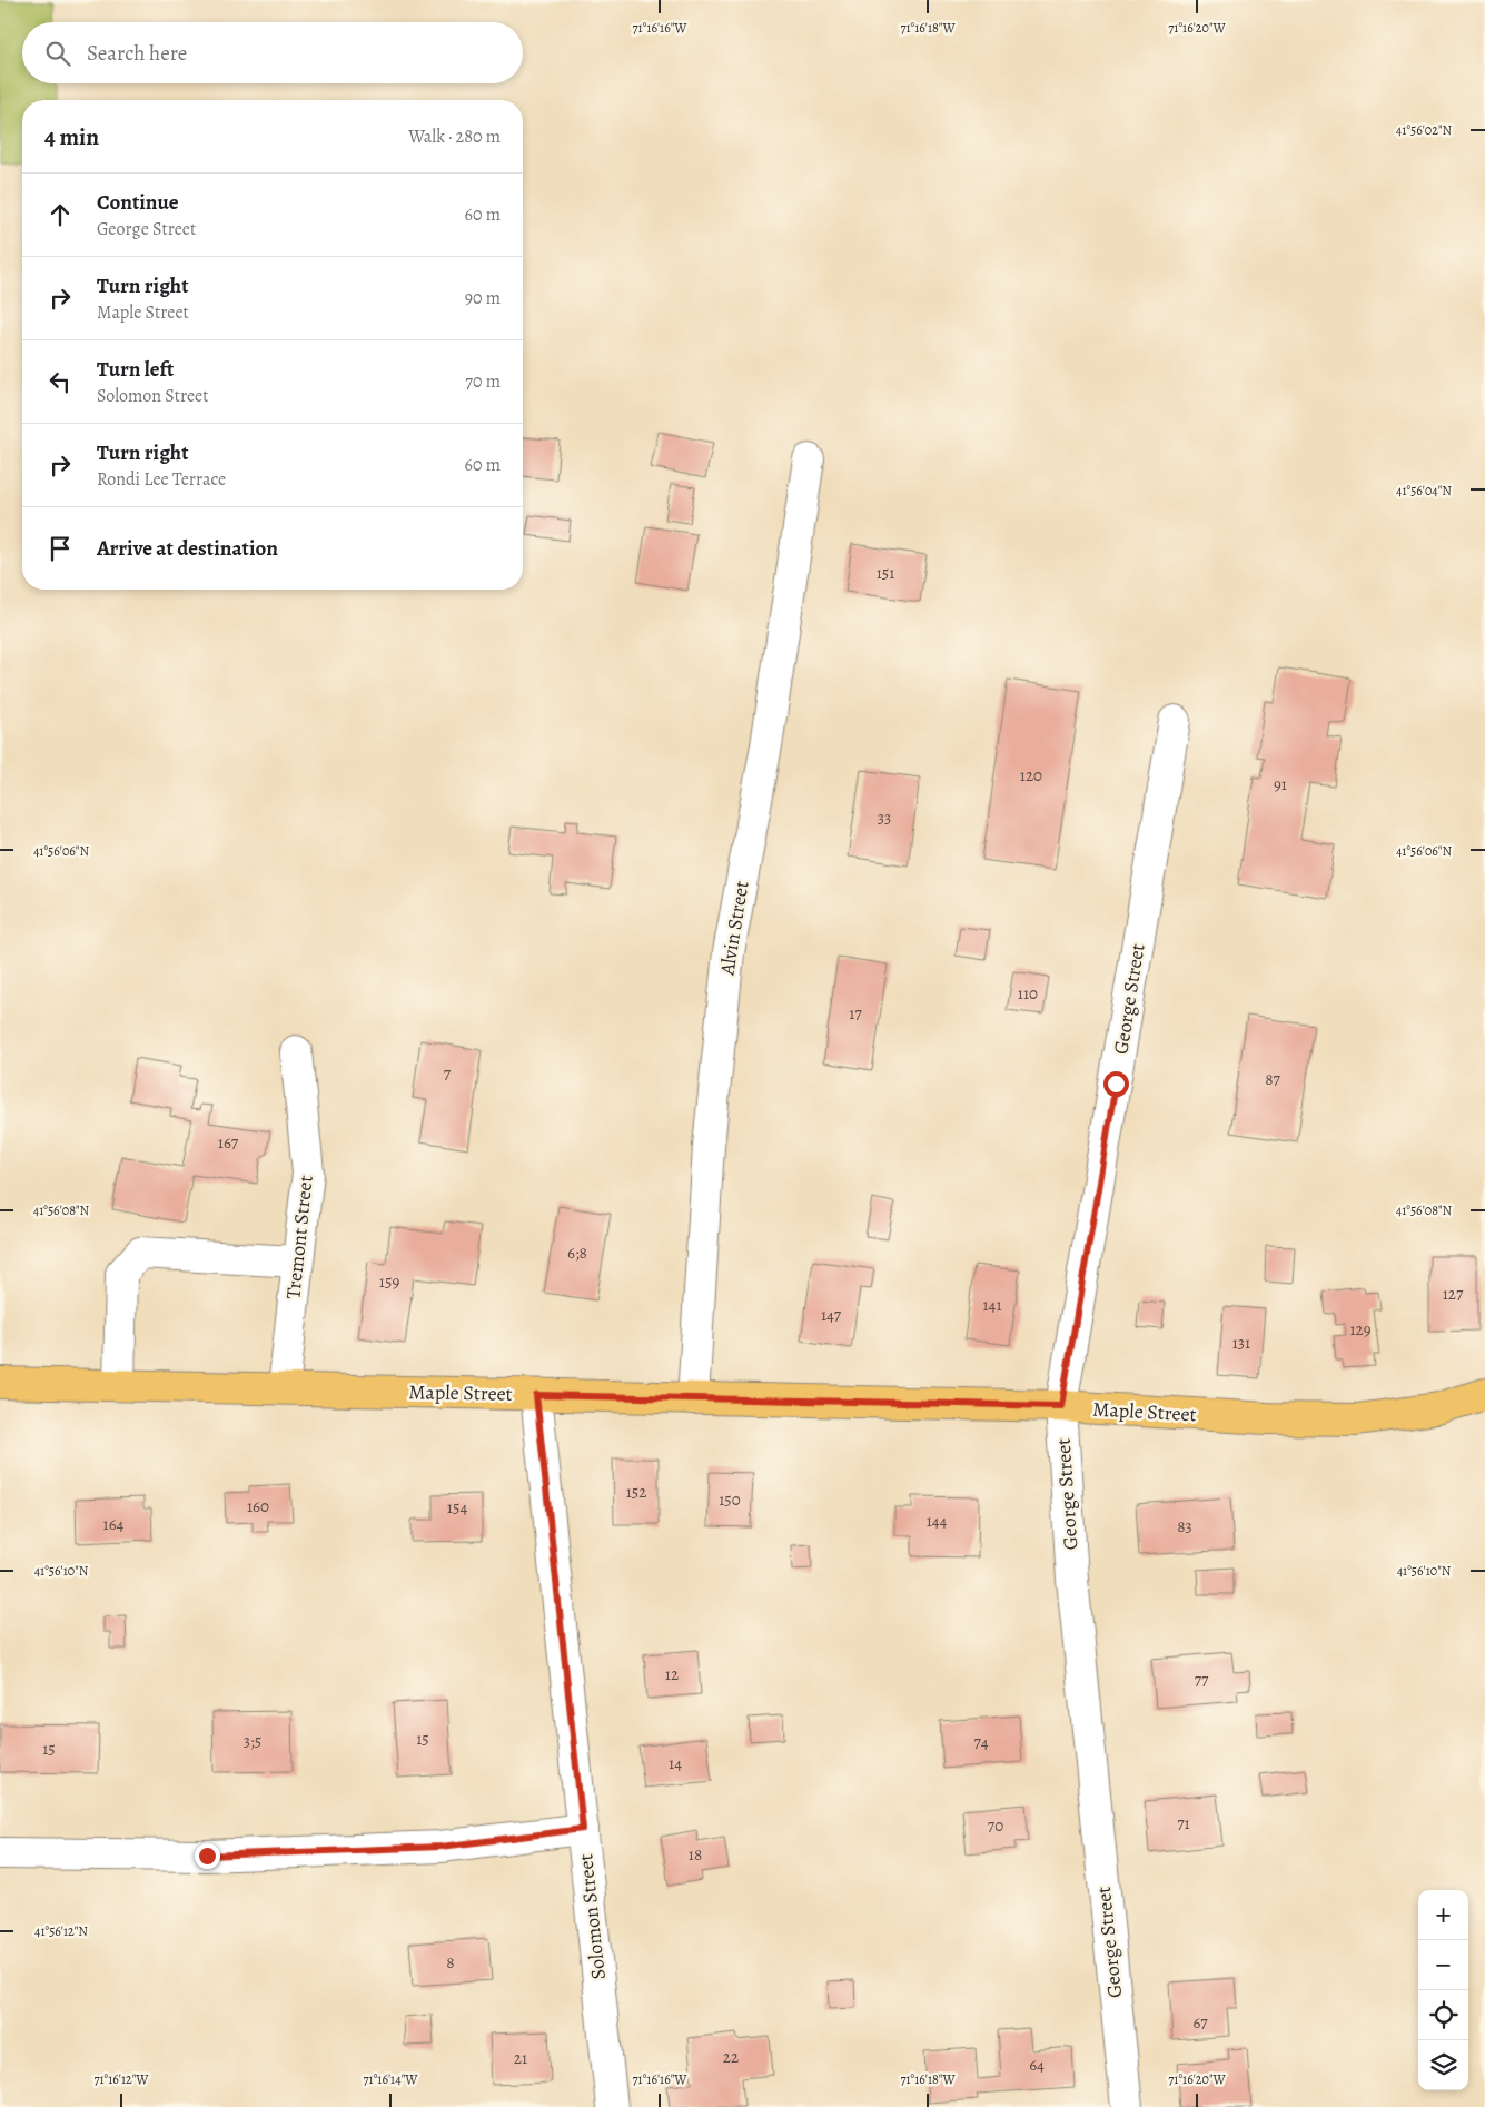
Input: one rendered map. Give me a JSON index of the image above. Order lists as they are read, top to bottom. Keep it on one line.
{"streets":{"main road":["Maple Street"],"street":["Alvin Street","George Street","Tremont Street","Solomon Street"]},"crossings":[["Alvin Street","Maple Street"],["George Street","Maple Street"],["Tremont Street","Maple Street"],["Maple Street","Solomon Street"]],"house_numbers":["151","120","91","33","110","17","7","87","167","6;8","159","127","141","147","129","131","152","150","160","154","144","164","83","12","77","15","3;5","74","15","14","71","70","18","8","67","22","21","64"],"page":{"search":"Search here","heading":["4 min","Walk · 280 m"],"list":[["Continue","George Street","60 m"],["Turn right","Maple Street","90 m"],["Turn left","Solomon Street","70 m"],["Turn right","Rondi Lee Terrace","60 m"],"Arrive at destination"],"map_buttons":["+","−"]},"coordinates":["71°16'16\"W","71°16'18\"W","71°16'20\"W","41°56'02\"N","41°56'04\"N","41°56'06\"N","41°56'08\"N","41°56'10\"N","41°56'12\"N","71°16'12\"W","71°16'14\"W"]}
